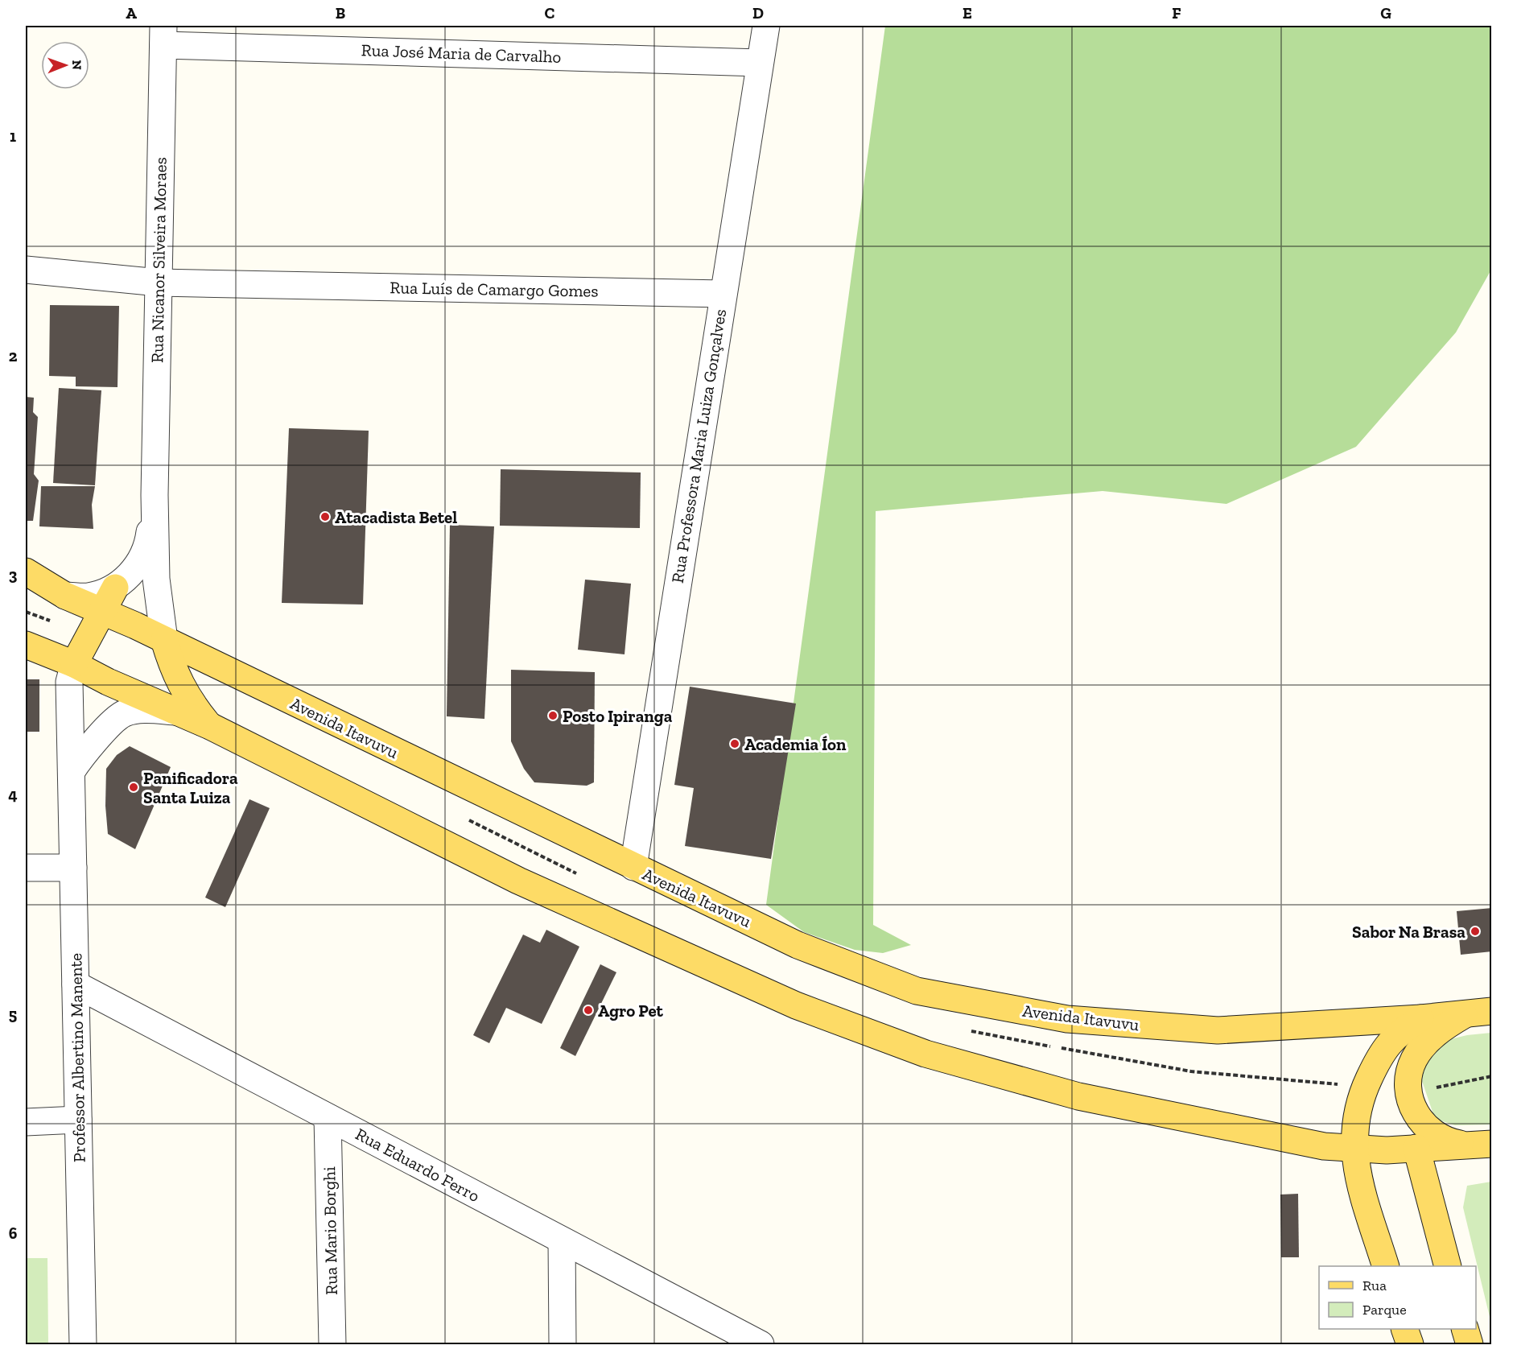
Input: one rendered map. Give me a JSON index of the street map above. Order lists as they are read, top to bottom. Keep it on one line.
{"streets":{"main road":["Avenida Itavuvu"],"street":["Rua José Maria de Carvalho","Rua Nicanor Silveira Moraes","Rua Luís de Camargo Gomes","Rua Professora Maria Luiza Gonçalves","Professor Albertino Manente","Rua Eduardo Ferro","Rua Mario Borghi"]},"crossings":[["Rua José Maria de Carvalho","Rua Nicanor Silveira Moraes"],["Rua José Maria de Carvalho","Rua Professora Maria Luiza Gonçalves"],["Rua Nicanor Silveira Moraes","Rua Luís de Camargo Gomes"],["Rua Nicanor Silveira Moraes","Avenida Itavuvu"],["Rua Luís de Camargo Gomes","Rua Professora Maria Luiza Gonçalves"],["Rua Professora Maria Luiza Gonçalves","Avenida Itavuvu"],["Professor Albertino Manente","Rua Eduardo Ferro"],["Rua Eduardo Ferro","Rua Mario Borghi"]],"places":["Atacadista Betel","Posto Ipiranga","Academia Íon","Panificadora Santa Luiza","Sabor Na Brasa","Agro Pet"],"legend":["Rua","Parque"],"north":"right","grid":{"columns":["A","B","C","D","E","F","G"],"rows":["1","2","3","4","5","6"]}}
